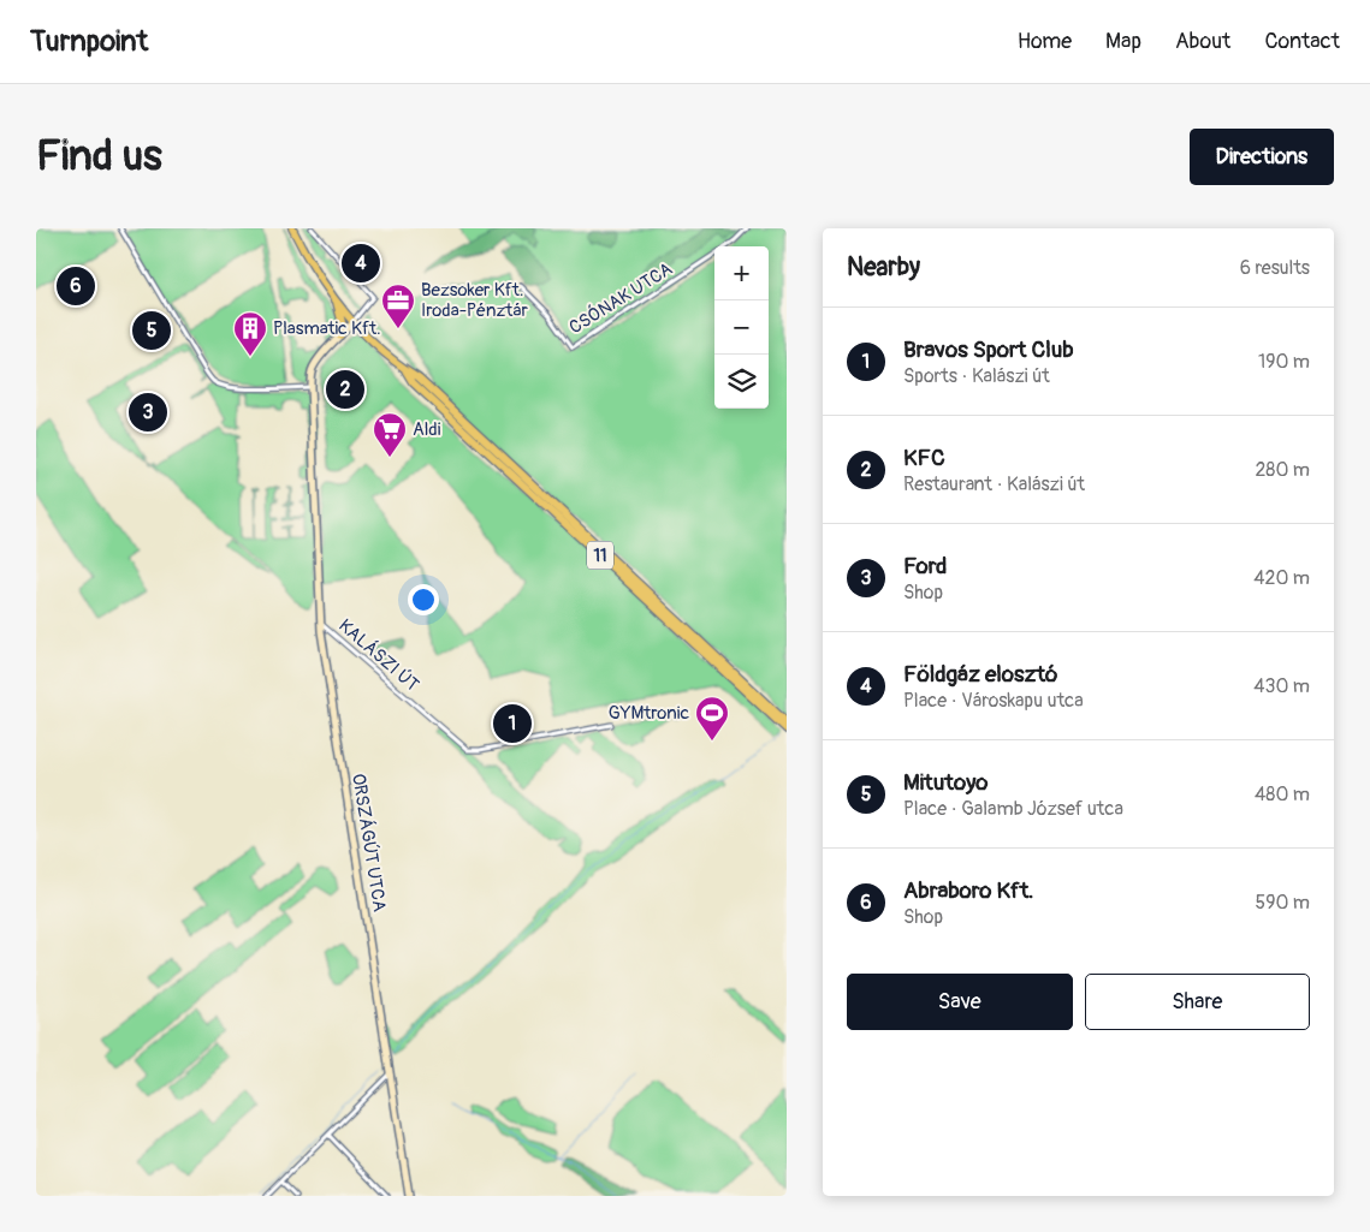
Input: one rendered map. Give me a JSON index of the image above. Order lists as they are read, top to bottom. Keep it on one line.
{"streets":{"main road":["11","KALÁSZI ÚT","ORSZÁGÚT UTCA"],"street":["CSÓNAK UTCA"]},"crossings":[["11","KALÁSZI ÚT"],["KALÁSZI ÚT","ORSZÁGÚT UTCA"]],"places":{"office":["Bezsoker Kft. Iroda-Pénztár"],"building":["Plasmatic Kft."],"supermarket":["Aldi"],"sports":["GYMtronic"]},"page":{"header":"Turnpoint","nav":["Home","Map","About","Contact"],"buttons":["Directions",["Save","Share"]],"title":"Find us","heading":["Nearby","6 results"],"pins":["4","6","5","2","3","1"],"map_buttons":["+","−"],"list":[{"mark":"1","name":"Bravos Sport Club","note":"Sports · Kalászi út","value":"190 m"},{"mark":"2","name":"KFC","note":"Restaurant · Kalászi út","value":"280 m"},{"mark":"3","name":"Ford","note":"Shop","value":"420 m"},{"mark":"4","name":"Földgáz elosztó","note":"Place · Városkapu utca","value":"430 m"},{"mark":"5","name":"Mitutoyo","note":"Place · Galamb József utca","value":"480 m"},{"mark":"6","name":"Abraboro Kft.","note":"Shop","value":"590 m"}]}}
